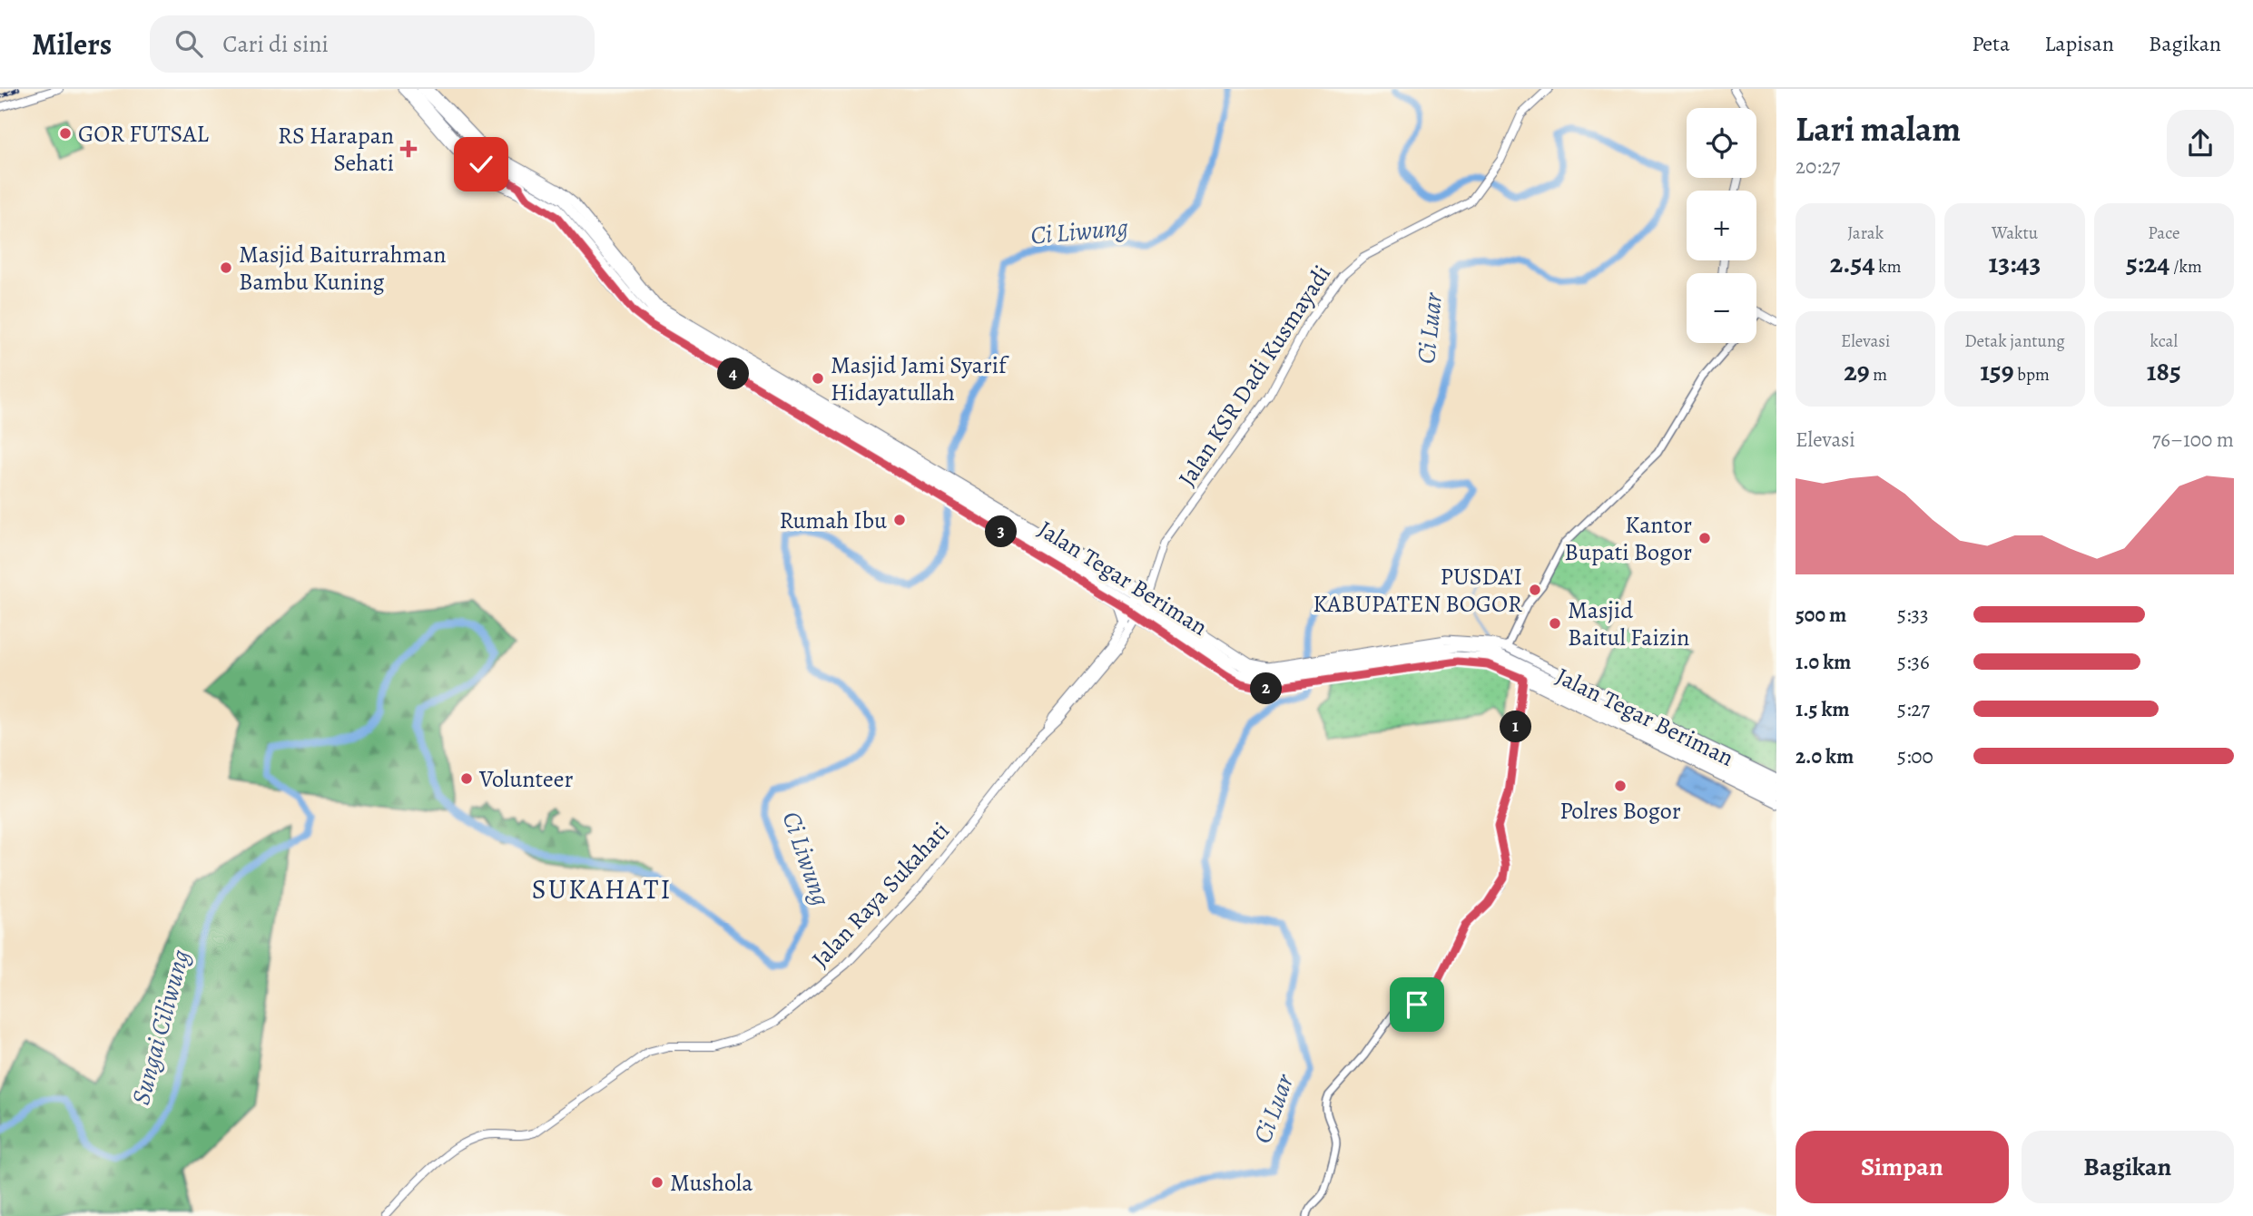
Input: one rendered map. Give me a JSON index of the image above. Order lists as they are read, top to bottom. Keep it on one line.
{"streets":{"main road":["Jalan KSR Dadi Kusmayadi","Jalan Tegar Beriman","Jalan Raya Sukahati"]},"crossings":[["Jalan KSR Dadi Kusmayadi","Jalan Tegar Beriman"]],"districts":["SUKAHATI"],"water":["Ci Liwung","Ci Luar","Sungai Ciliwung"],"places":{"other":["GOR FUTSAL","Masjid Baiturrahman Bambu Kuning","Masjid Jami Syarif Hidayatullah","Rumah Ibu","Kantor Bupati Bogor","PUSDA'I KABUPATEN BOGOR","Masjid Baitul Faizin","Volunteer","Polres Bogor","Mushola"],"health":["RS Harapan Sehati"]},"page":{"header":"Milers","search":"Cari di sini","nav":["Peta","Lapisan","Bagikan"],"heading":["Lari malam","20:27"],"map_buttons":["+","−"],"stats":[["Jarak","2.54 km"],["Waktu","13:43"],["Pace","5:24 /km"],["Elevasi","29 m"],["Detak jantung","159 bpm"],["kcal","185"]],"pins":["4","3","2","1"],"chart":["Elevasi","76–100 m"],"list":[{"name":"500 m","note":"5:33"},{"name":"1.0 km","note":"5:36"},{"name":"1.5 km","note":"5:27"},{"name":"2.0 km","note":"5:00"}],"buttons":["Simpan","Bagikan"]}}
